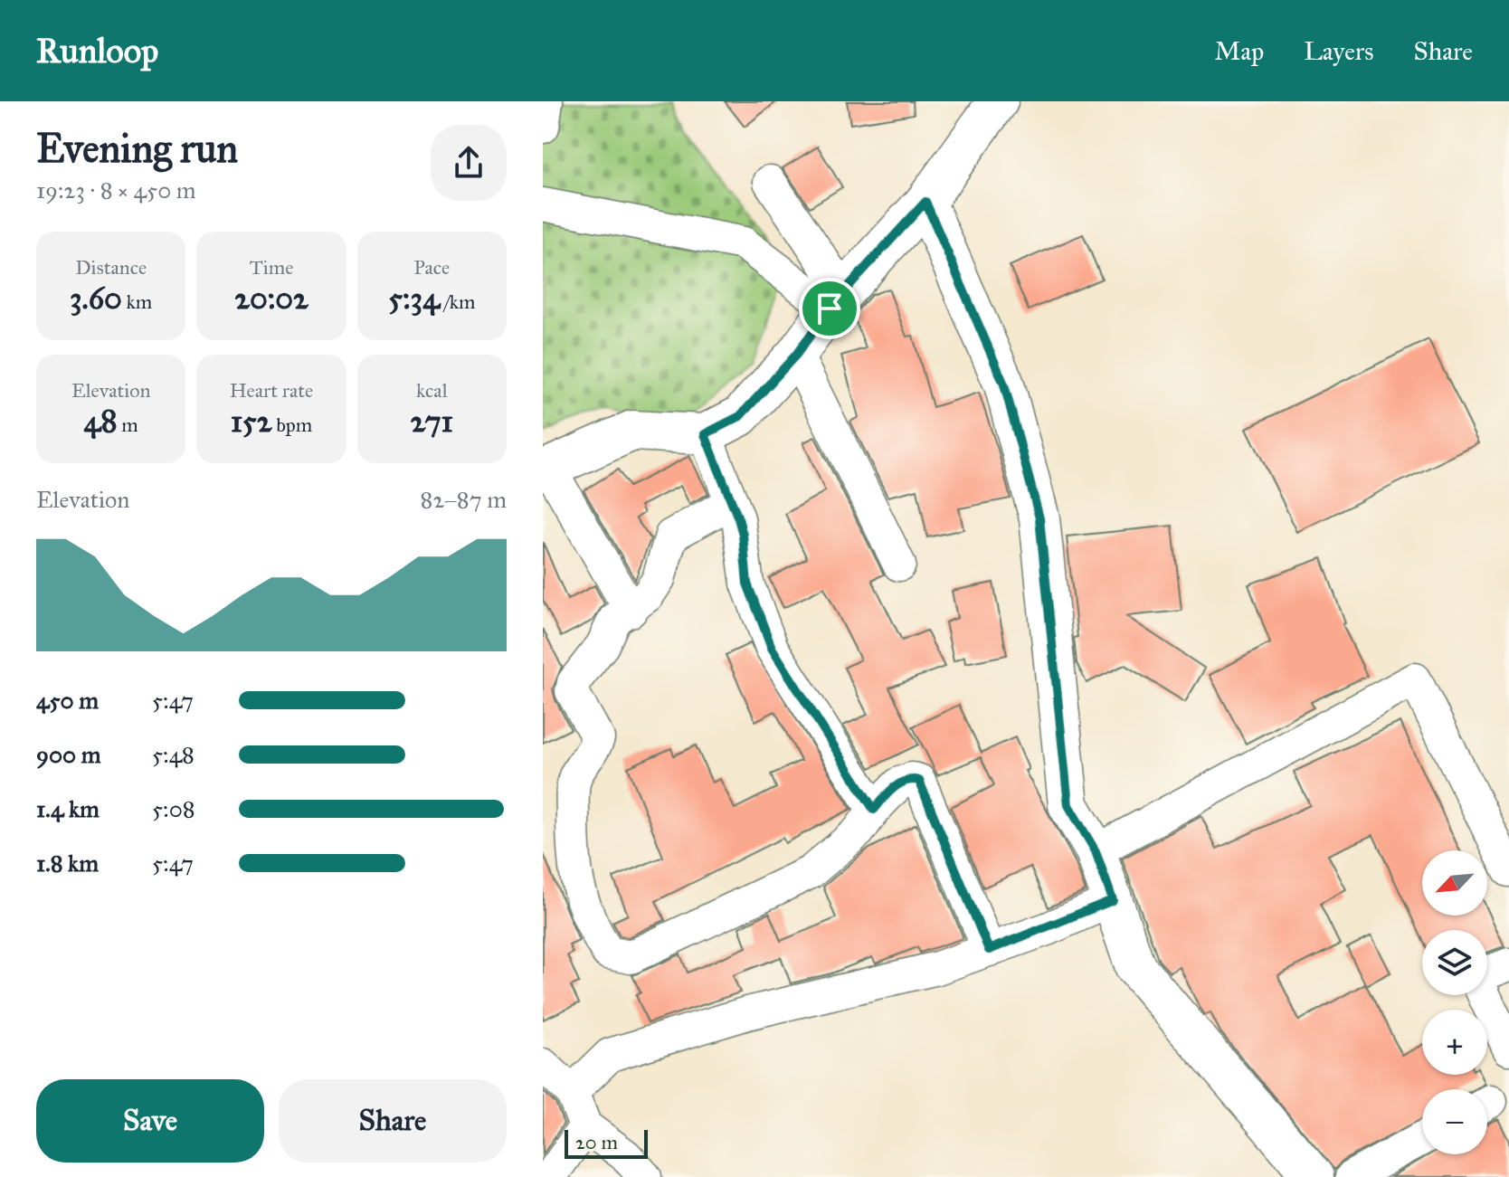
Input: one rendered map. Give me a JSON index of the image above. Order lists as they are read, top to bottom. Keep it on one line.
{"scale_bar":"20 m","north":"bottom left","page":{"header":"Runloop","nav":["Map","Layers","Share"],"heading":["Evening run","19:23 · 8 × 450 m"],"stats":[["Distance","3.60 km"],["Time","20:02"],["Pace","5:34 /km"],["Elevation","48 m"],["Heart rate","152 bpm"],["kcal","271"]],"chart":["Elevation","82–87 m"],"list":[{"name":"450 m","note":"5:47"},{"name":"900 m","note":"5:48"},{"name":"1.4 km","note":"5:08"},{"name":"1.8 km","note":"5:47"}],"map_buttons":["+","−"],"buttons":["Save","Share"],"scale":"20 m"}}
